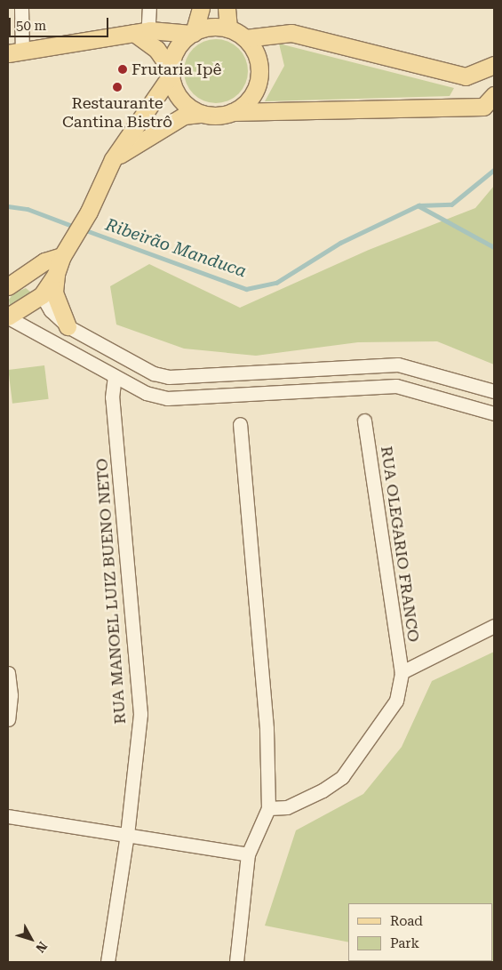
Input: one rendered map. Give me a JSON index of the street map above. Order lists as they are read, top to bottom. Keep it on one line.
{"streets":{"street":["RUA OLEGARIO FRANCO","RUA MANOEL LUIZ BUENO NETO"]},"water":["Ribeirão Manduca"],"places":["Frutaria Ipê","Restaurante Cantina Bistrô"],"legend":["Road","Park"],"scale_bar":"50 m","north":"bottom right"}
